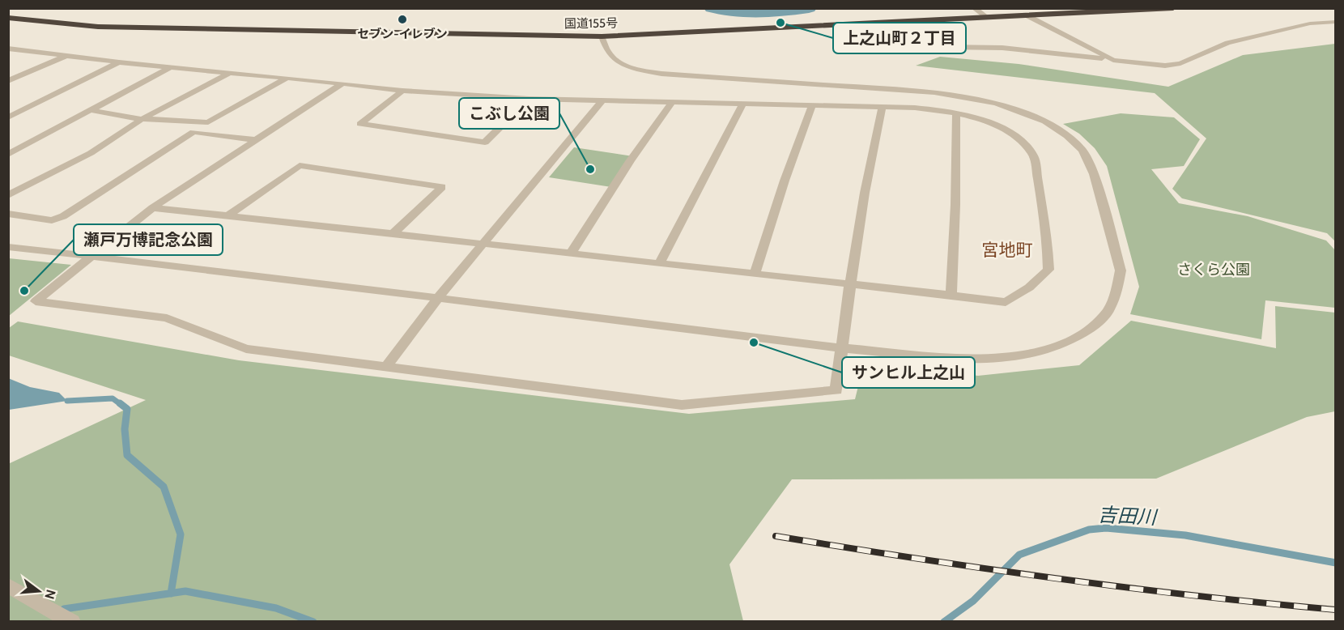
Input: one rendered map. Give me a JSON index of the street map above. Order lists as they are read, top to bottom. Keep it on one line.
{"streets":{"highway":["国道155号"]},"districts":["宮地町"],"water":["吉田川"],"parks":["さくら公園"],"places":["セブン-イレブン","上之山町２丁目","こぶし公園","瀬戸万博記念公園","サンヒル上之山"],"north":"right"}
